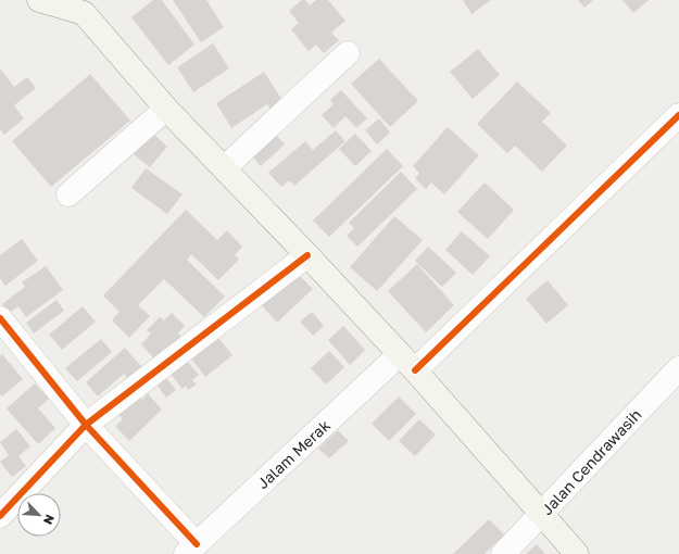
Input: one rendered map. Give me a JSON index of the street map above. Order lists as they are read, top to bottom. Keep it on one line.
{"streets":{"street":["Jalam Merak","Jalan Cendrawasih"]},"north":"bottom right"}
